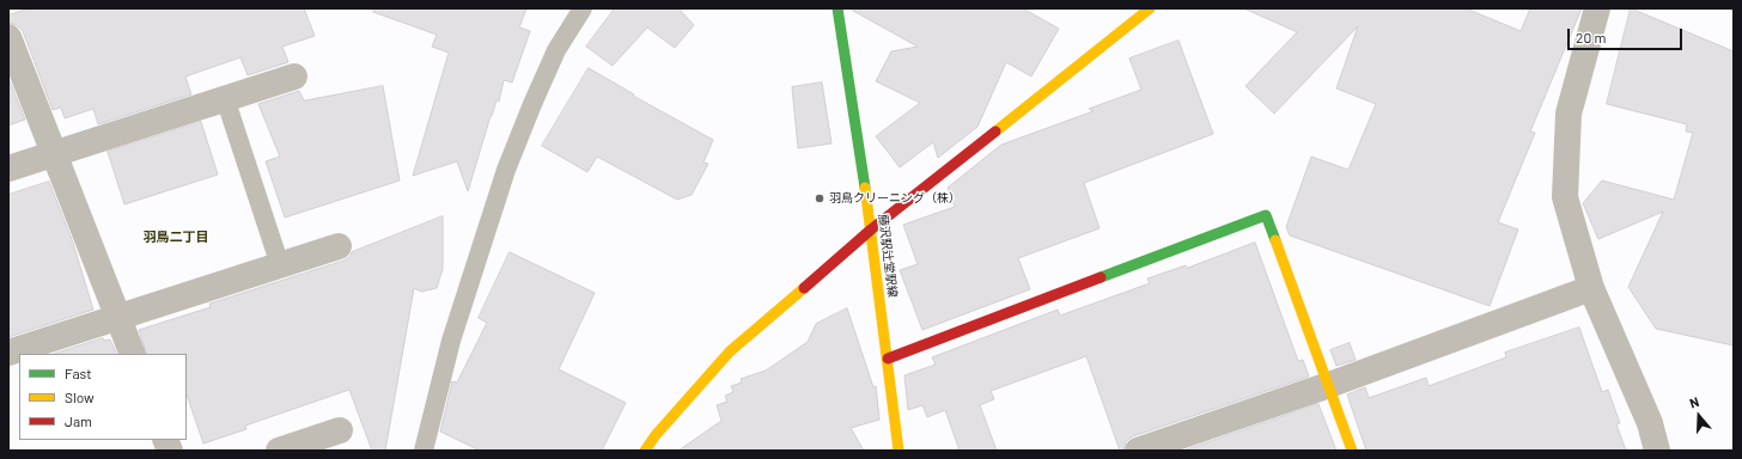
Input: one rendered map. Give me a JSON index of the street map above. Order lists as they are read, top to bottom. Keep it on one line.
{"streets":{"street":["藤沢駅辻堂駅線"]},"districts":["羽鳥二丁目"],"places":["羽鳥クリーニング（株）"],"legend":["Fast","Slow","Jam"],"scale_bar":"20 m","north":"top"}
